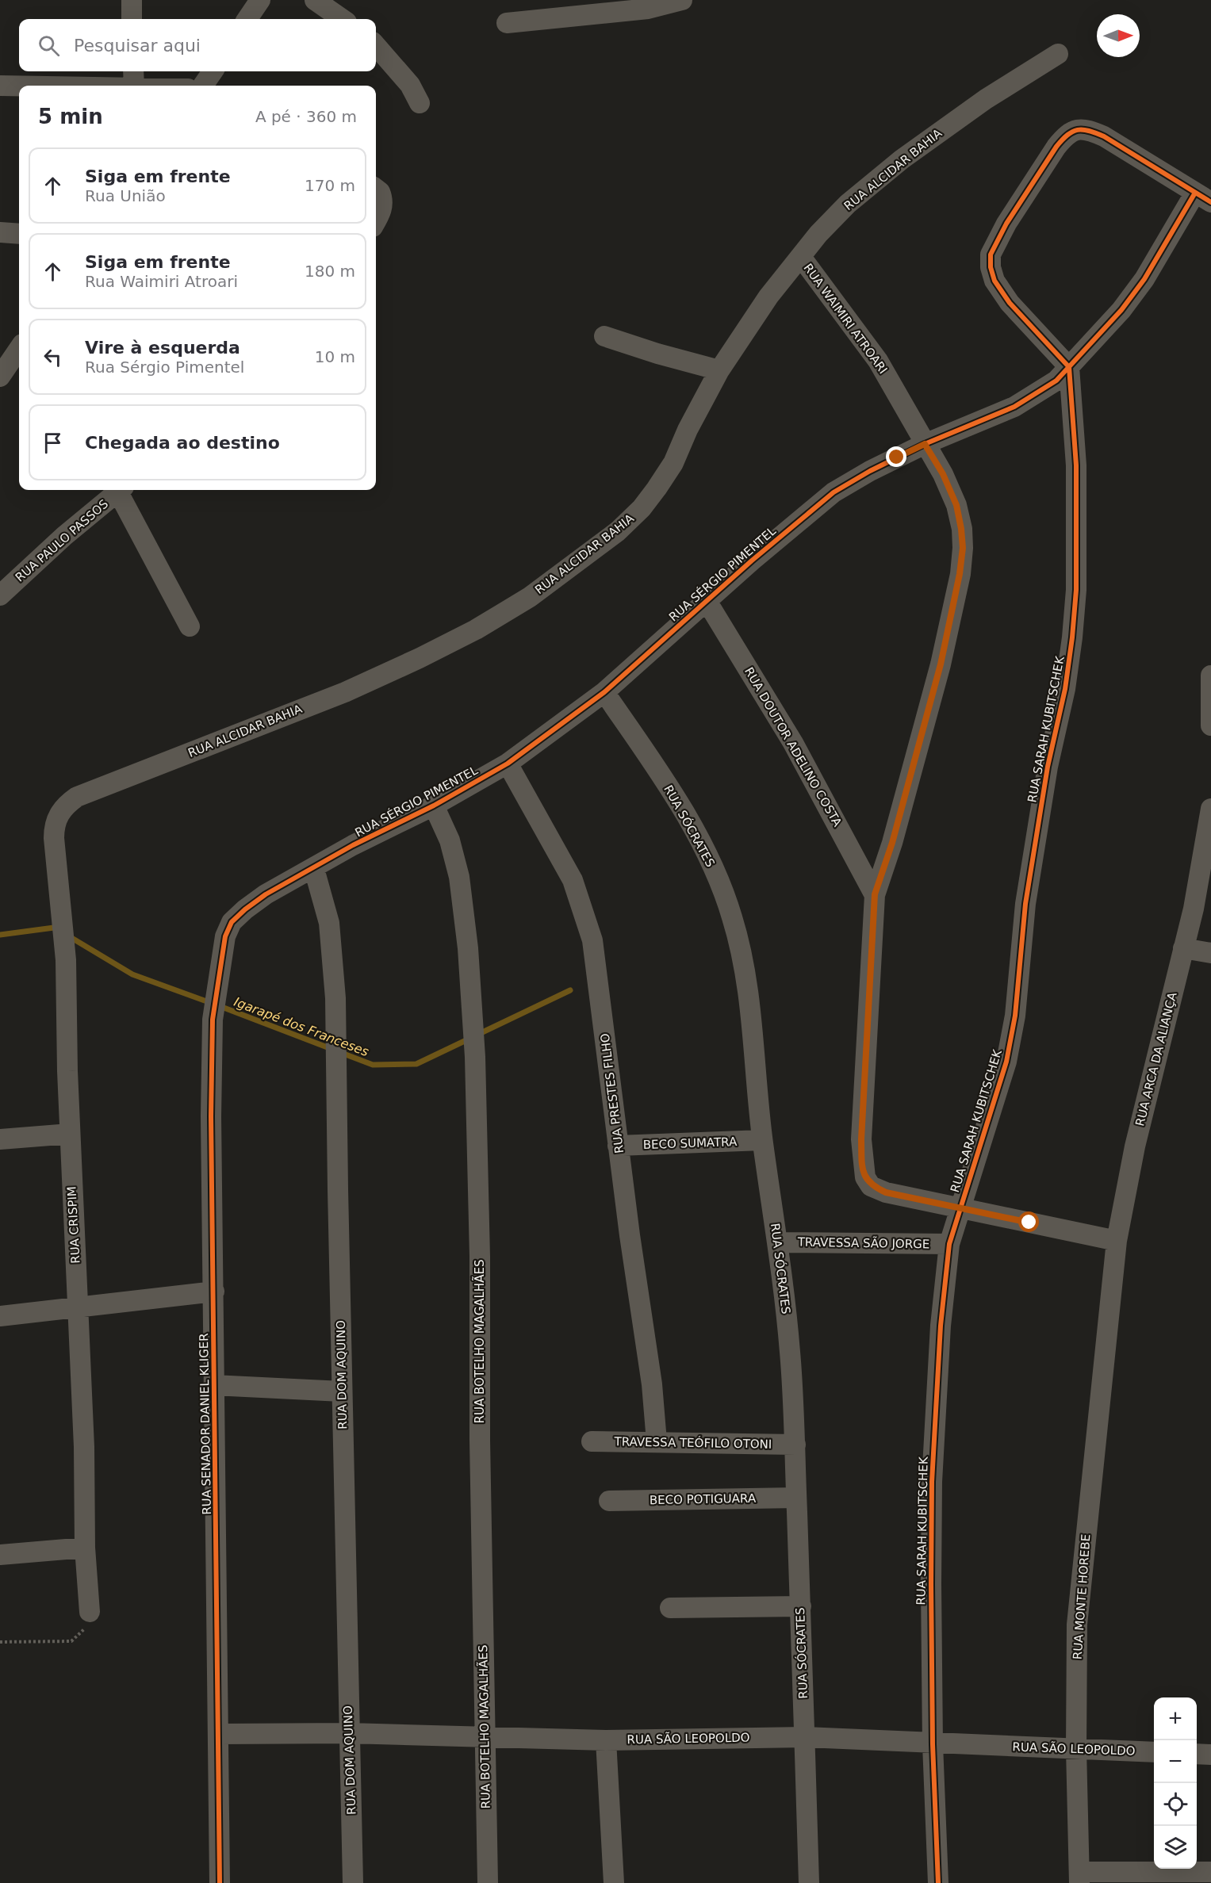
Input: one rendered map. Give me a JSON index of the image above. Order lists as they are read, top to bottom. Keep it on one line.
{"streets":{"street":["RUA ALCIDAR BAHIA","RUA WAIMIRI ATROARI","RUA PAULO PASSOS","RUA SÉRGIO PIMENTEL","RUA SARAH KUBITSCHEK","RUA DOUTOR ADELINO COSTA","RUA SÓCRATES","RUA ARCA DA ALIANÇA","RUA PRESTES FILHO","BECO SUMATRA","RUA CRISPIM","TRAVESSA SÃO JORGE","RUA BOTELHO MAGALHÃES","RUA DOM AQUINO","RUA SENADOR DANIEL KLIGER","TRAVESSA TEÓFILO OTONI","BECO POTIGUARA","RUA MONTE HOREBE","RUA SÃO LEOPOLDO"]},"crossings":[["RUA ALCIDAR BAHIA","RUA WAIMIRI ATROARI"],["RUA ALCIDAR BAHIA","RUA CRISPIM"],["RUA WAIMIRI ATROARI","RUA SÉRGIO PIMENTEL"],["RUA WAIMIRI ATROARI","RUA SARAH KUBITSCHEK"],["RUA WAIMIRI ATROARI","RUA DOUTOR ADELINO COSTA"],["RUA WAIMIRI ATROARI","RUA ARCA DA ALIANÇA"],["RUA SÉRGIO PIMENTEL","RUA SARAH KUBITSCHEK"],["RUA SÉRGIO PIMENTEL","RUA DOUTOR ADELINO COSTA"],["RUA SÉRGIO PIMENTEL","RUA SÓCRATES"],["RUA SÉRGIO PIMENTEL","RUA PRESTES FILHO"],["RUA SÉRGIO PIMENTEL","RUA BOTELHO MAGALHÃES"],["RUA SÉRGIO PIMENTEL","RUA DOM AQUINO"],["RUA SÉRGIO PIMENTEL","RUA SENADOR DANIEL KLIGER"],["RUA SARAH KUBITSCHEK","TRAVESSA SÃO JORGE"],["RUA SARAH KUBITSCHEK","RUA SÃO LEOPOLDO"],["RUA SÓCRATES","BECO SUMATRA"],["RUA SÓCRATES","TRAVESSA SÃO JORGE"],["RUA SÓCRATES","TRAVESSA TEÓFILO OTONI"],["RUA SÓCRATES","BECO POTIGUARA"],["RUA SÓCRATES","RUA SÃO LEOPOLDO"],["RUA ARCA DA ALIANÇA","RUA MONTE HOREBE"],["RUA PRESTES FILHO","BECO SUMATRA"],["RUA PRESTES FILHO","TRAVESSA TEÓFILO OTONI"],["RUA BOTELHO MAGALHÃES","RUA SÃO LEOPOLDO"],["RUA DOM AQUINO","RUA SÃO LEOPOLDO"],["RUA SENADOR DANIEL KLIGER","RUA SÃO LEOPOLDO"],["RUA MONTE HOREBE","RUA SÃO LEOPOLDO"]],"water":["Igarapé dos Franceses"],"north":"right","page":{"search":"Pesquisar aqui","heading":["5 min","A pé · 360 m"],"list":[["Siga em frente","Rua União","170 m"],["Siga em frente","Rua Waimiri Atroari","180 m"],["Vire à esquerda","Rua Sérgio Pimentel","10 m"],"Chegada ao destino"],"map_buttons":["+","−"]}}
